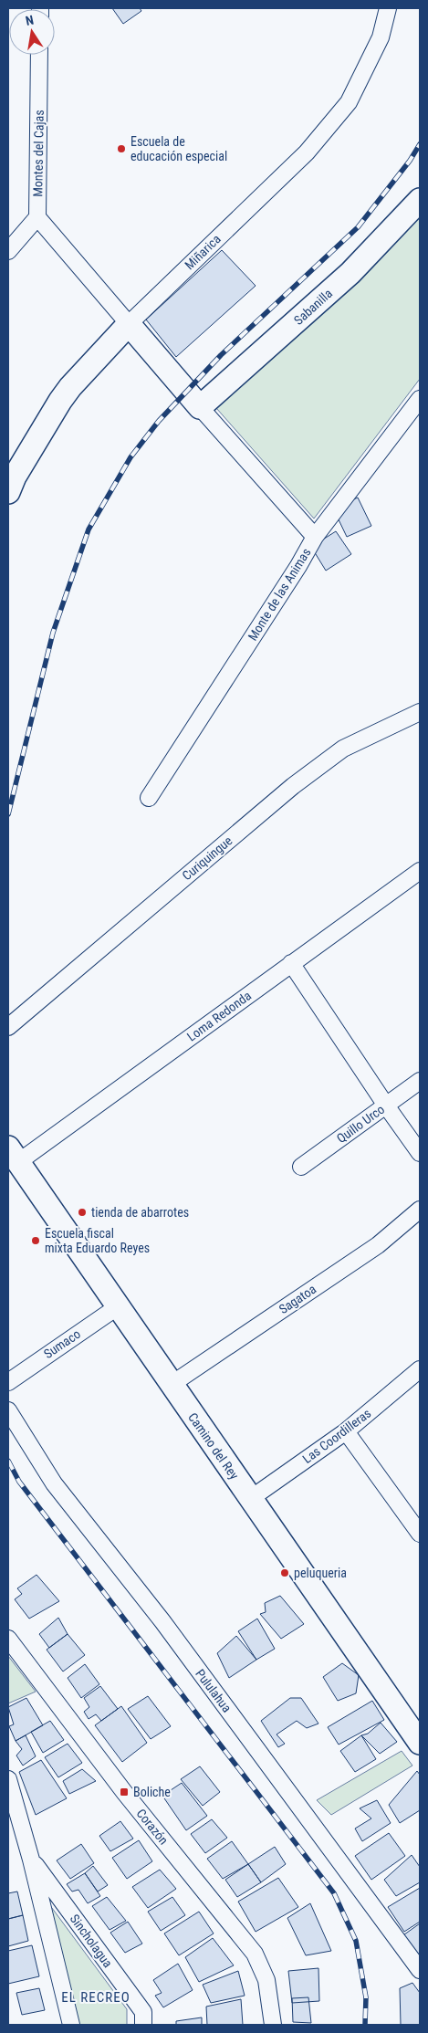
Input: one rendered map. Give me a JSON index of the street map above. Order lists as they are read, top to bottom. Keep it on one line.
{"streets":{"street":["Montes del Cajas","Miñarica","Sabanilla","Monte de las Animas","Curiquingue","Loma Redonda","Quillo Urco","Sagatoa","Sumaco","Las Coordilleras","Camino del Rey","Pululahua","Corazón","Sincholagua"]},"crossings":[["Loma Redonda","Camino del Rey"],["Sagatoa","Camino del Rey"],["Sumaco","Camino del Rey"],["Las Coordilleras","Camino del Rey"]],"districts":["EL RECREO"],"places":{"other":["Escuela de educación especial","tienda de abarrotes","Escuela fiscal mixta Eduardo Reyes","peluqueria"],"transit":["Boliche"]},"north":"top"}
